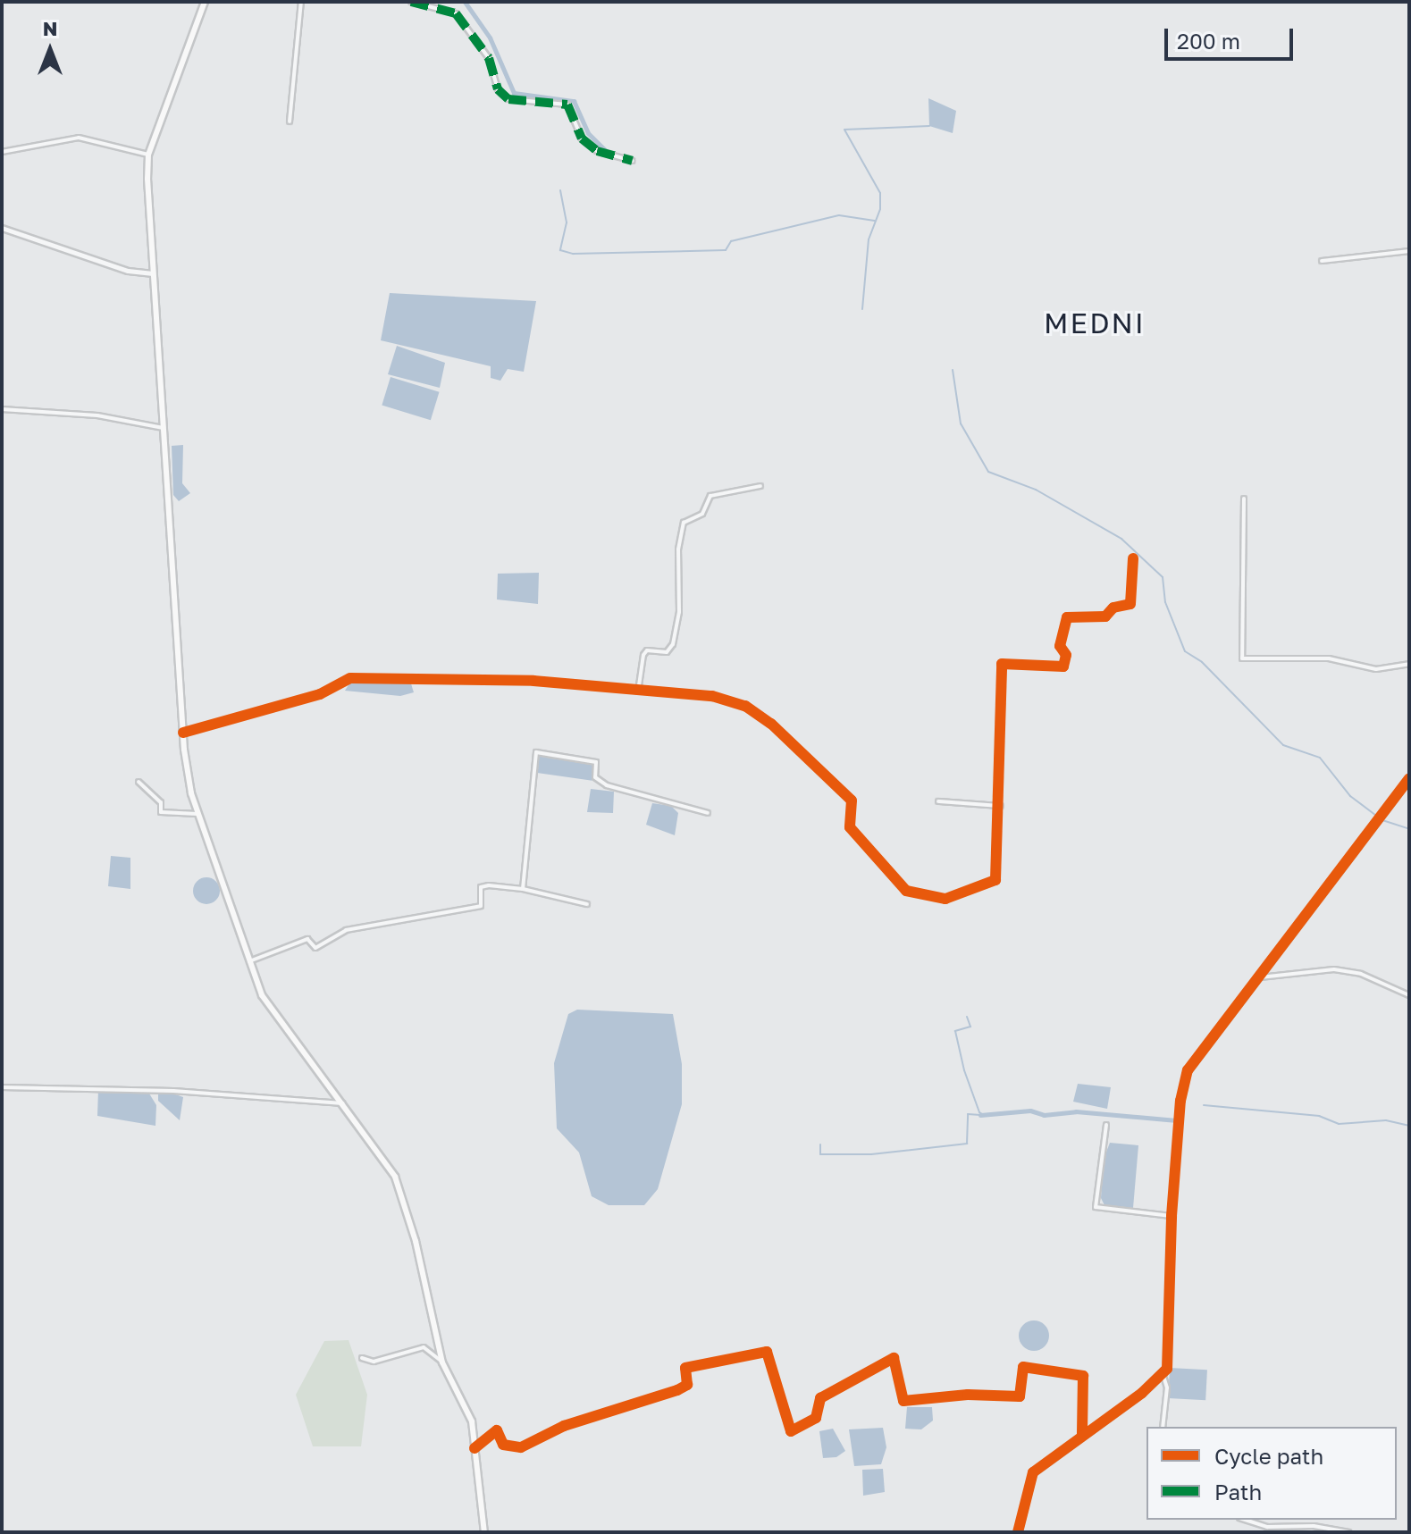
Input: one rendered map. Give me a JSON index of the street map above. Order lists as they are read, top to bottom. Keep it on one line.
{"districts":["MEDNI"],"legend":["Cycle path","Path"],"scale_bar":"200 m","north":"top"}
